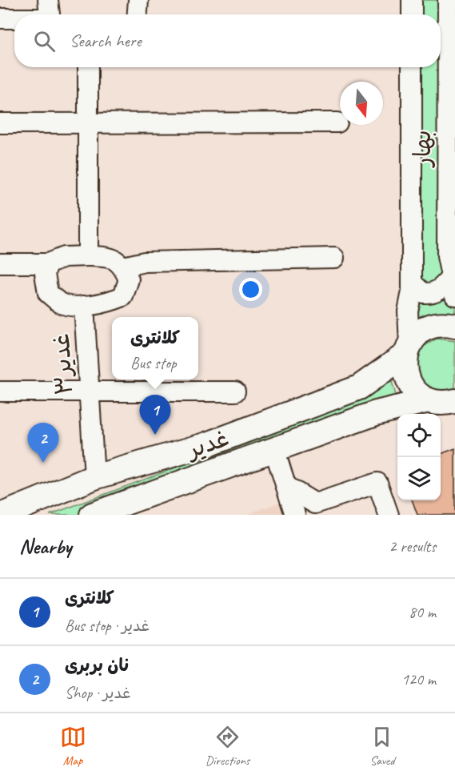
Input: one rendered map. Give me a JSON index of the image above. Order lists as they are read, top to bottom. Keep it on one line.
{"streets":{"main road":["غدیر"],"street":["بهار","غدیر۳"]},"crossings":[["بهار","غدیر"],["غدیر۳","غدیر"]],"north":"bottom","page":{"search":"Search here","popup":["کلانتری","Bus stop"],"pins":["1","2"],"heading":["Nearby","2 results"],"list":[{"mark":"1","name":"کلانتری","note":"Bus stop · غدیر","value":"80 m"},{"mark":"2","name":"نان بربری","note":"Shop · غدیر","value":"120 m"}],"nav":["Map","Directions","Saved"]}}
